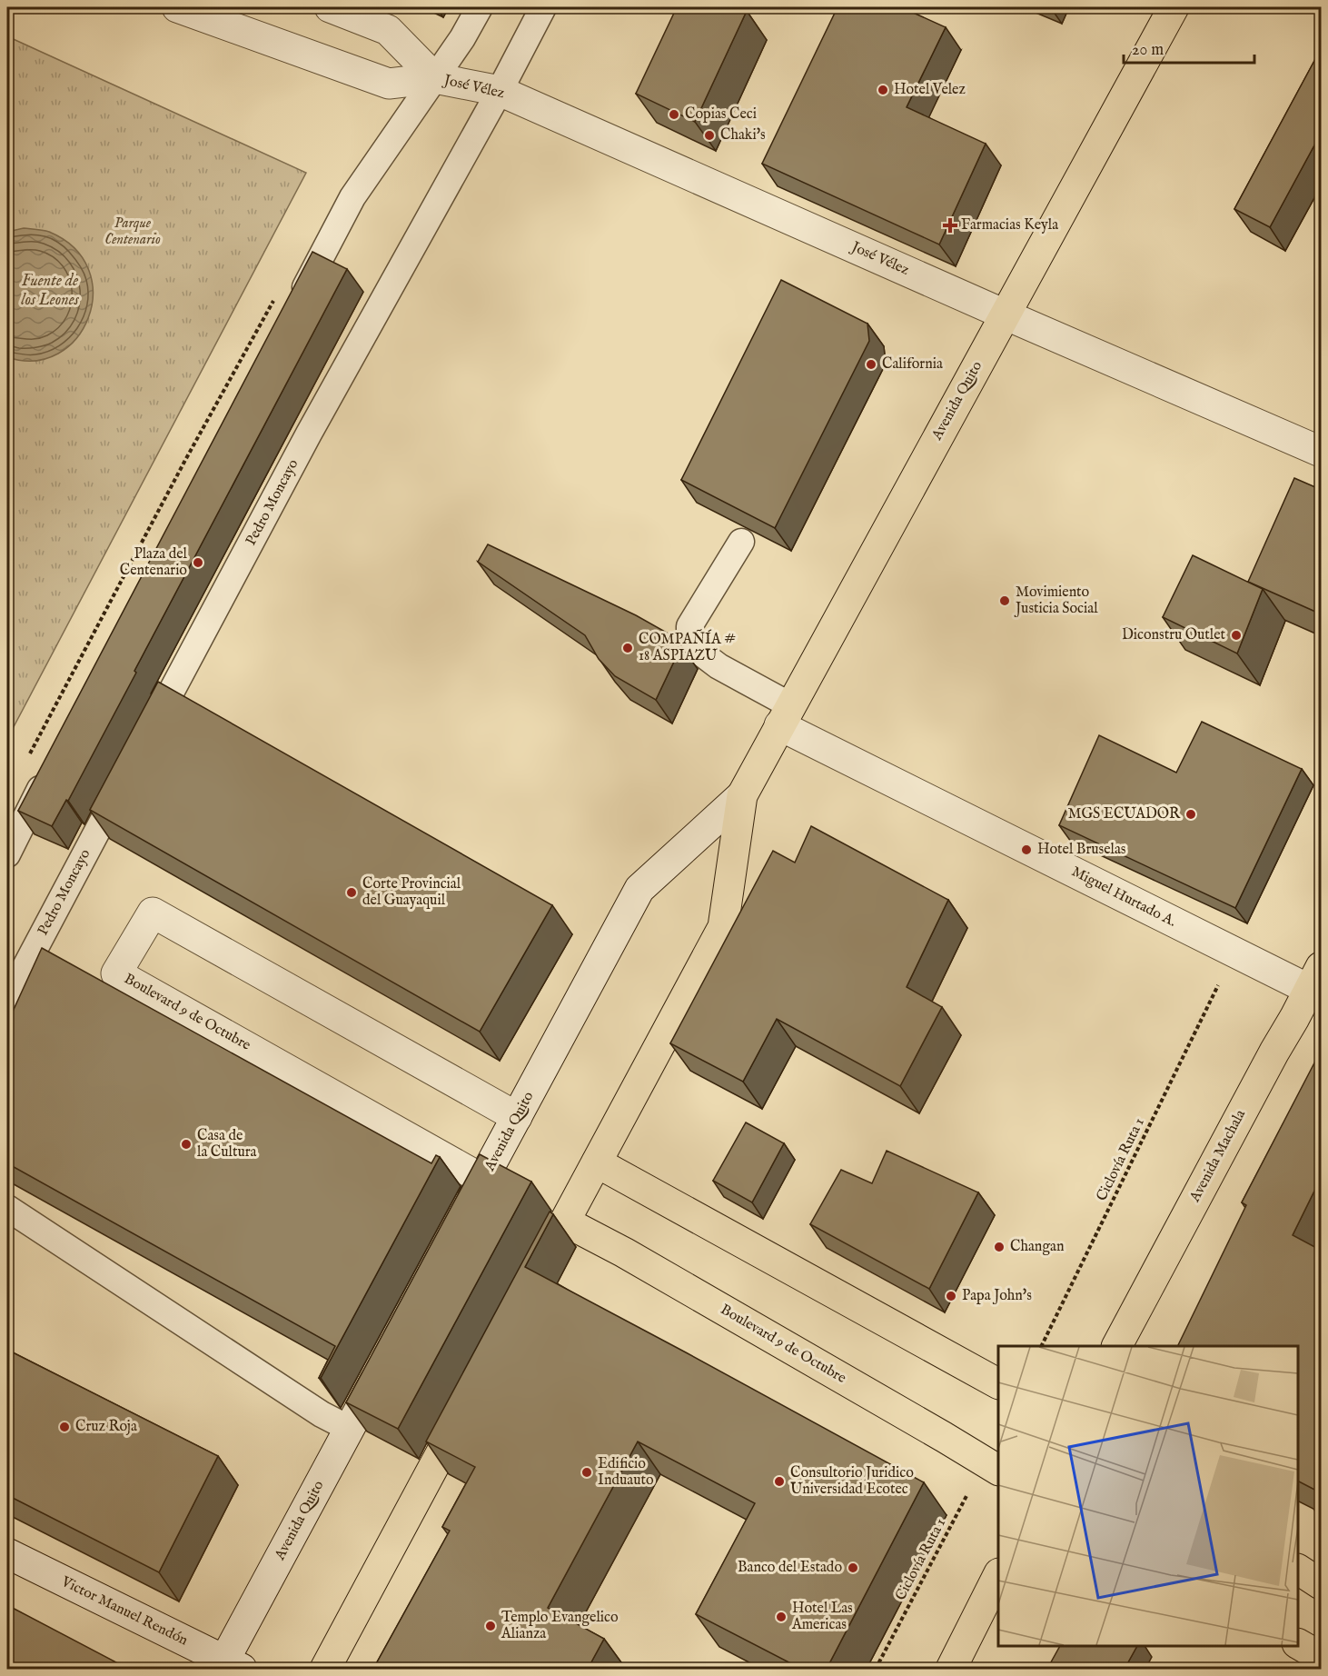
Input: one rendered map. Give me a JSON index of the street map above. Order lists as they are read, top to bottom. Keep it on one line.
{"streets":{"main road":["Avenida Quito","Boulevard 9 de Octubre","Avenida Machala"],"street":["José Vélez","Miguel Hurtado A.","Victor Manuel Rendón"],"lane":["Pedro Moncayo"],"path":["Ciclovía Ruta 1"]},"crossings":[["José Vélez","Avenida Quito"],["José Vélez","Pedro Moncayo"],["Avenida Quito","Miguel Hurtado A."],["Avenida Quito","Boulevard 9 de Octubre"],["Avenida Quito","Victor Manuel Rendón"],["Miguel Hurtado A.","Avenida Machala"],["Boulevard 9 de Octubre","Ciclovía Ruta 1"]],"water":["Fuente de los Leones"],"parks":["Parque Centenario"],"places":{"other":["Hotel Velez","Copias Ceci","Chaki's","California","Plaza del Centenario","Movimiento Justicia Social","Diconstru Outlet","COMPAÑÍA # 18 ASPIAZU","MGS ECUADOR","Hotel Bruselas","Corte Provincial del Guayaquil","Casa de la Cultura","Changan","Papa John's","Cruz Roja","Edificio Induauto","Consultorio Juridico Universidad Ecotec","Banco del Estado","Hotel Las Americas","Templo Evangelico Alianza"],"health":["Farmacias Keyla"]},"scale_bar":"20 m"}
